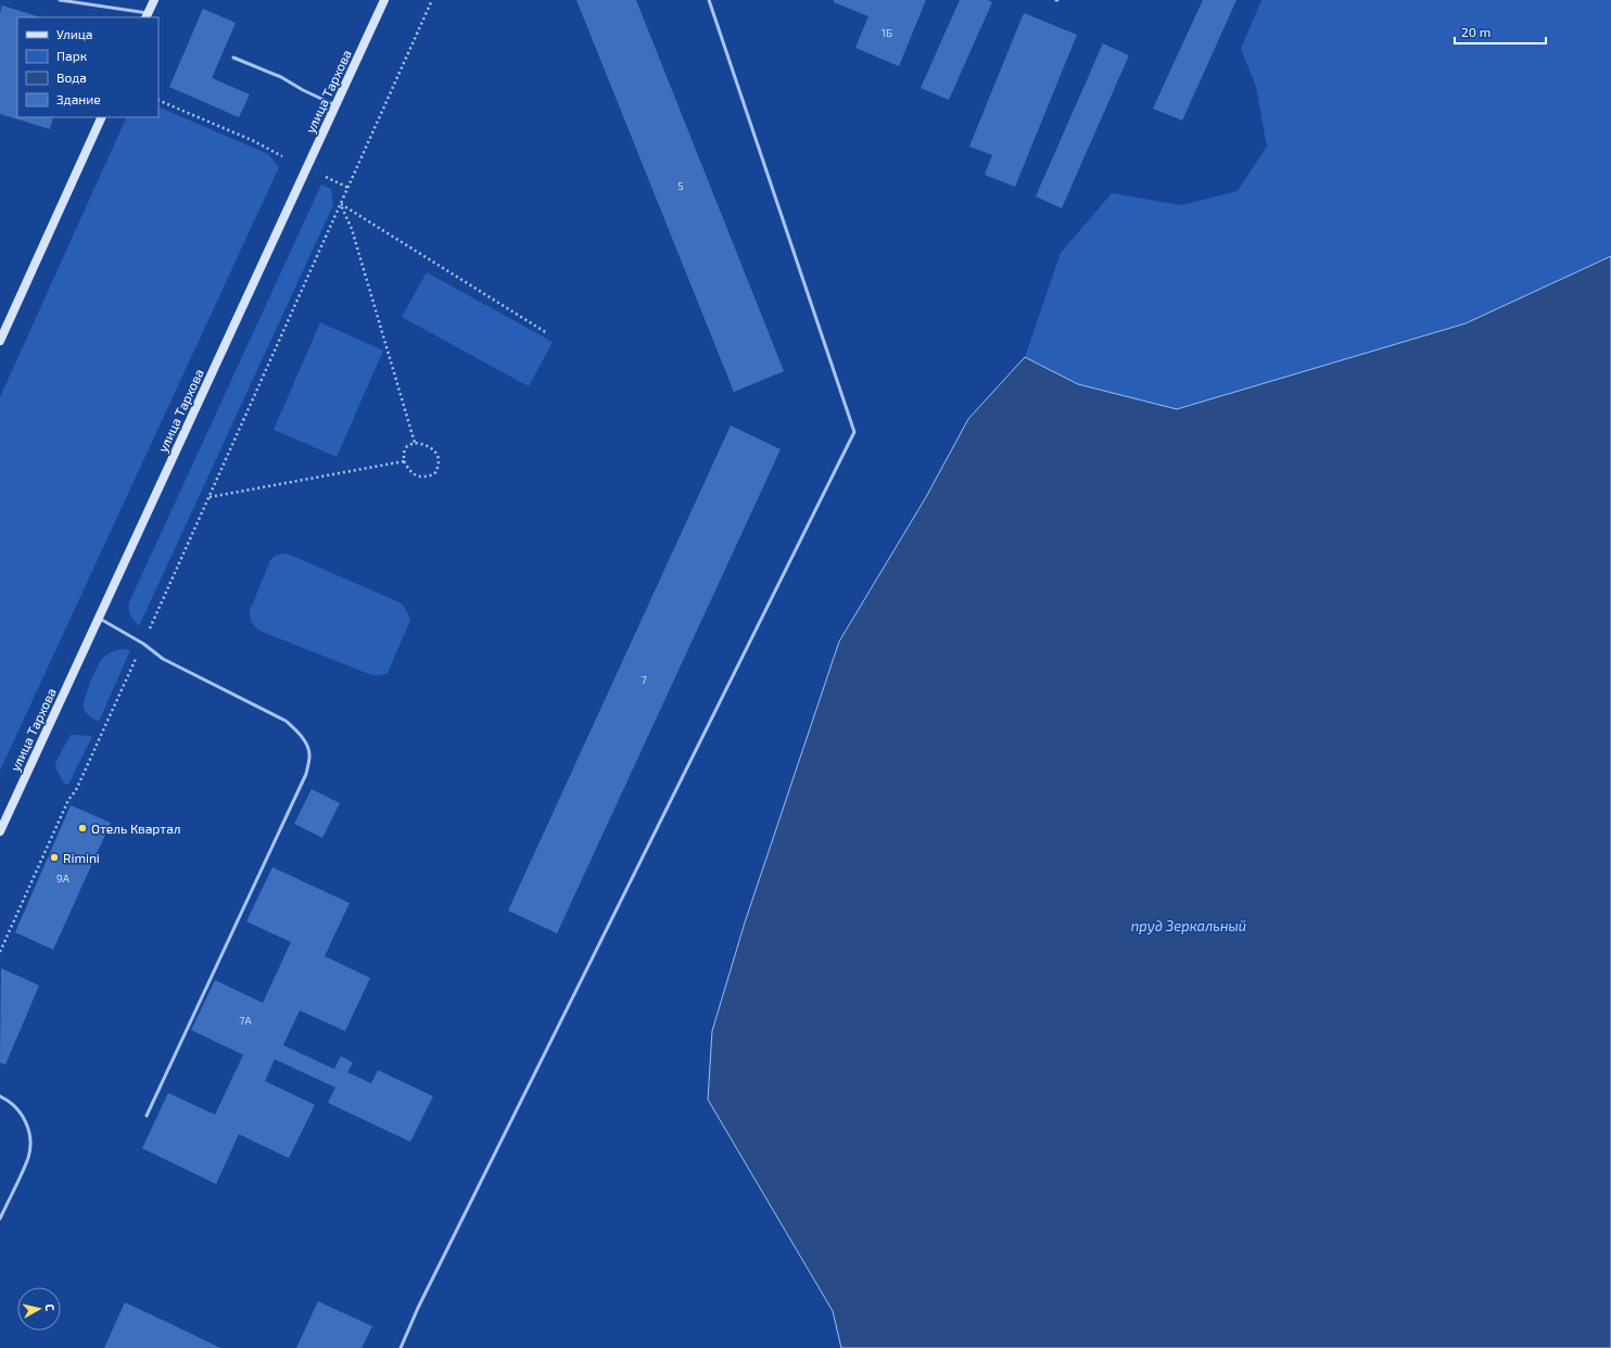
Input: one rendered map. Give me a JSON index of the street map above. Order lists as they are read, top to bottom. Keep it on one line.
{"streets":{"main road":["улица Тархова"]},"water":["пруд Зеркальный"],"places":["Отель Квартал","Rimini"],"house_numbers":["1Б","5","7","9А","7А"],"legend":["Улица","Парк","Вода","Здание"],"scale_bar":"20 m","north":"right"}
